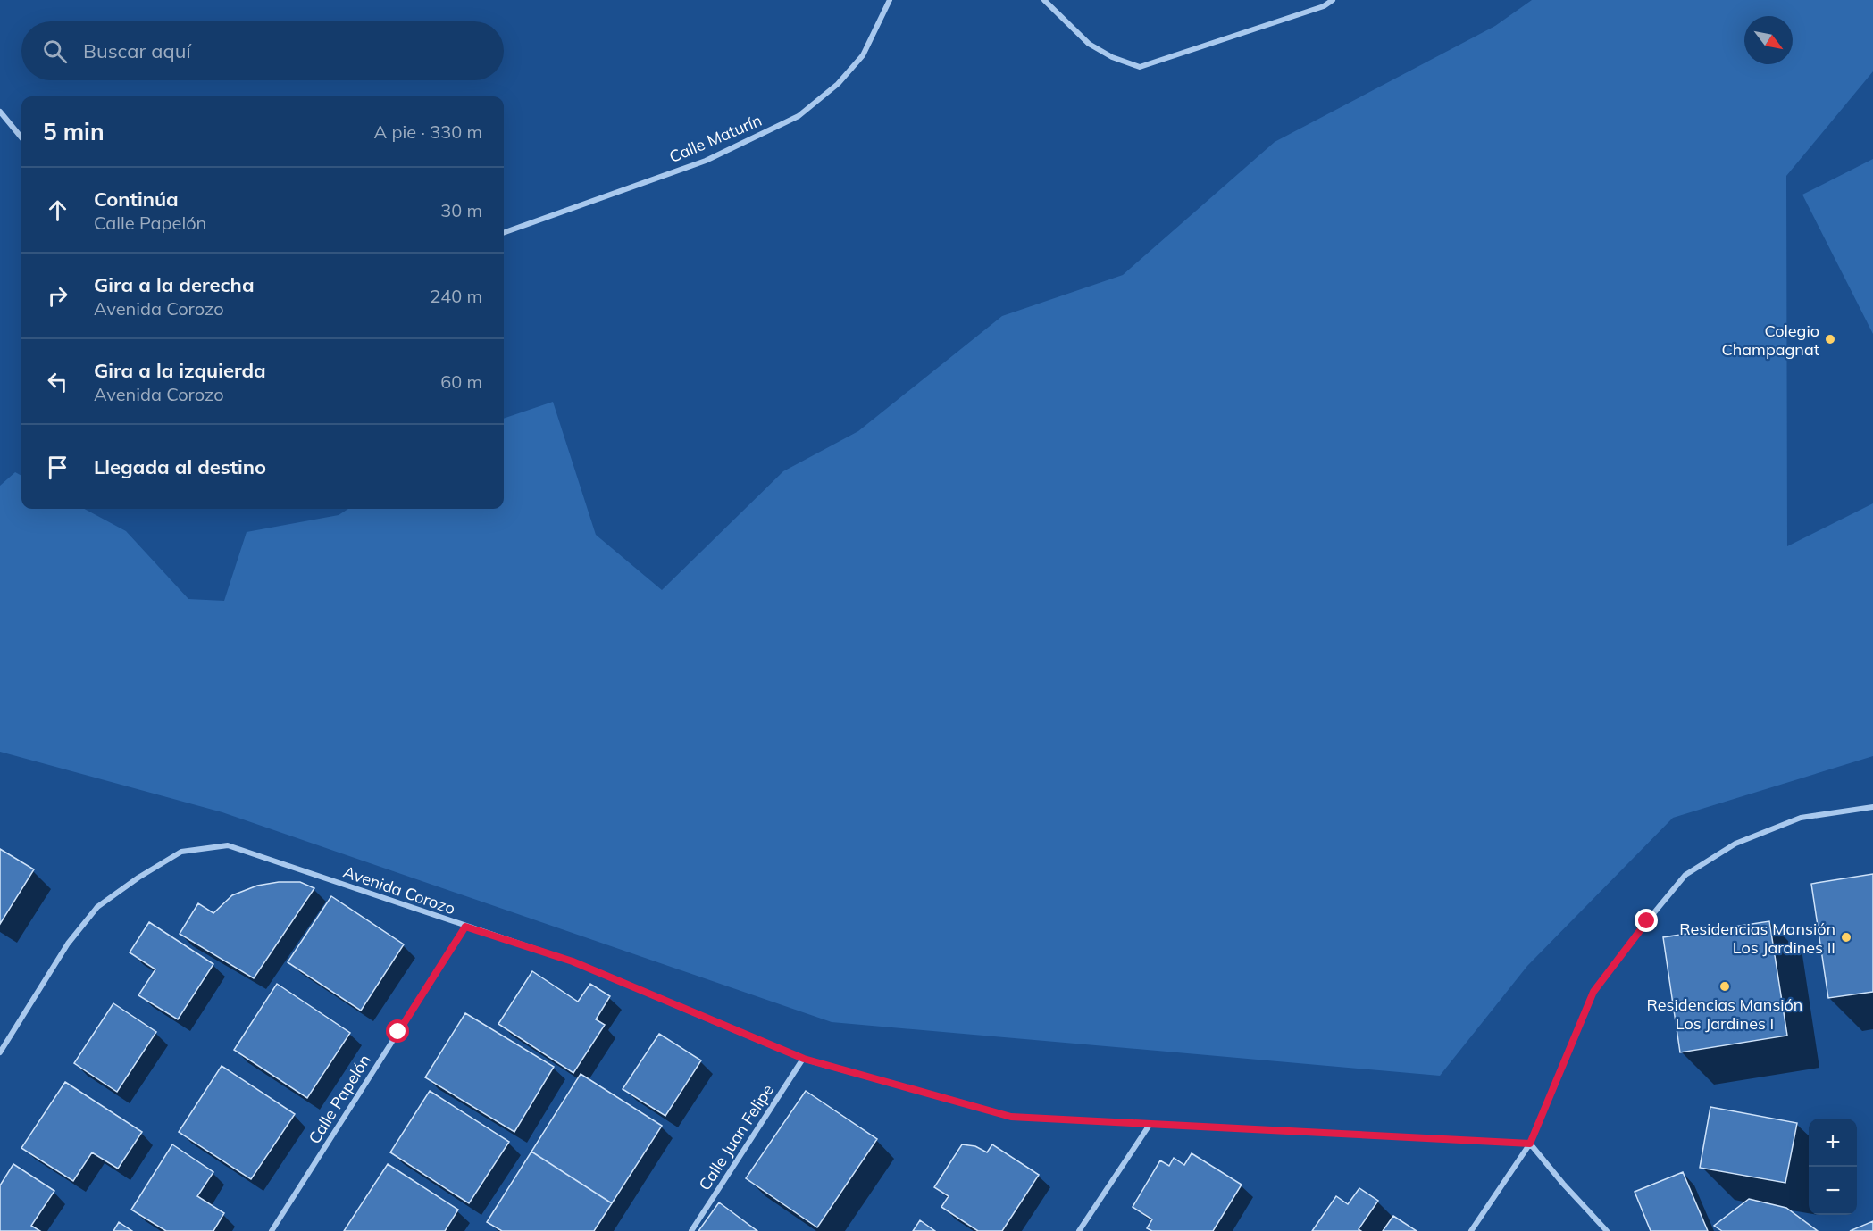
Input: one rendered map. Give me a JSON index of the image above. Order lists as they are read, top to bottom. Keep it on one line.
{"streets":{"street":["Calle Maturín","Avenida Corozo","Calle Papelón","Calle Juan Felipe"]},"crossings":[["Avenida Corozo","Calle Papelón"],["Avenida Corozo","Calle Juan Felipe"]],"places":["Colegio Champagnat","Residencias Mansión Los Jardines II","Residencias Mansión Los Jardines I"],"north":"bottom right","page":{"search":"Buscar aquí","heading":["5 min","A pie · 330 m"],"list":[["Continúa","Calle Papelón","30 m"],["Gira a la derecha","Avenida Corozo","240 m"],["Gira a la izquierda","Avenida Corozo","60 m"],"Llegada al destino"],"map_buttons":["+","−"]}}
